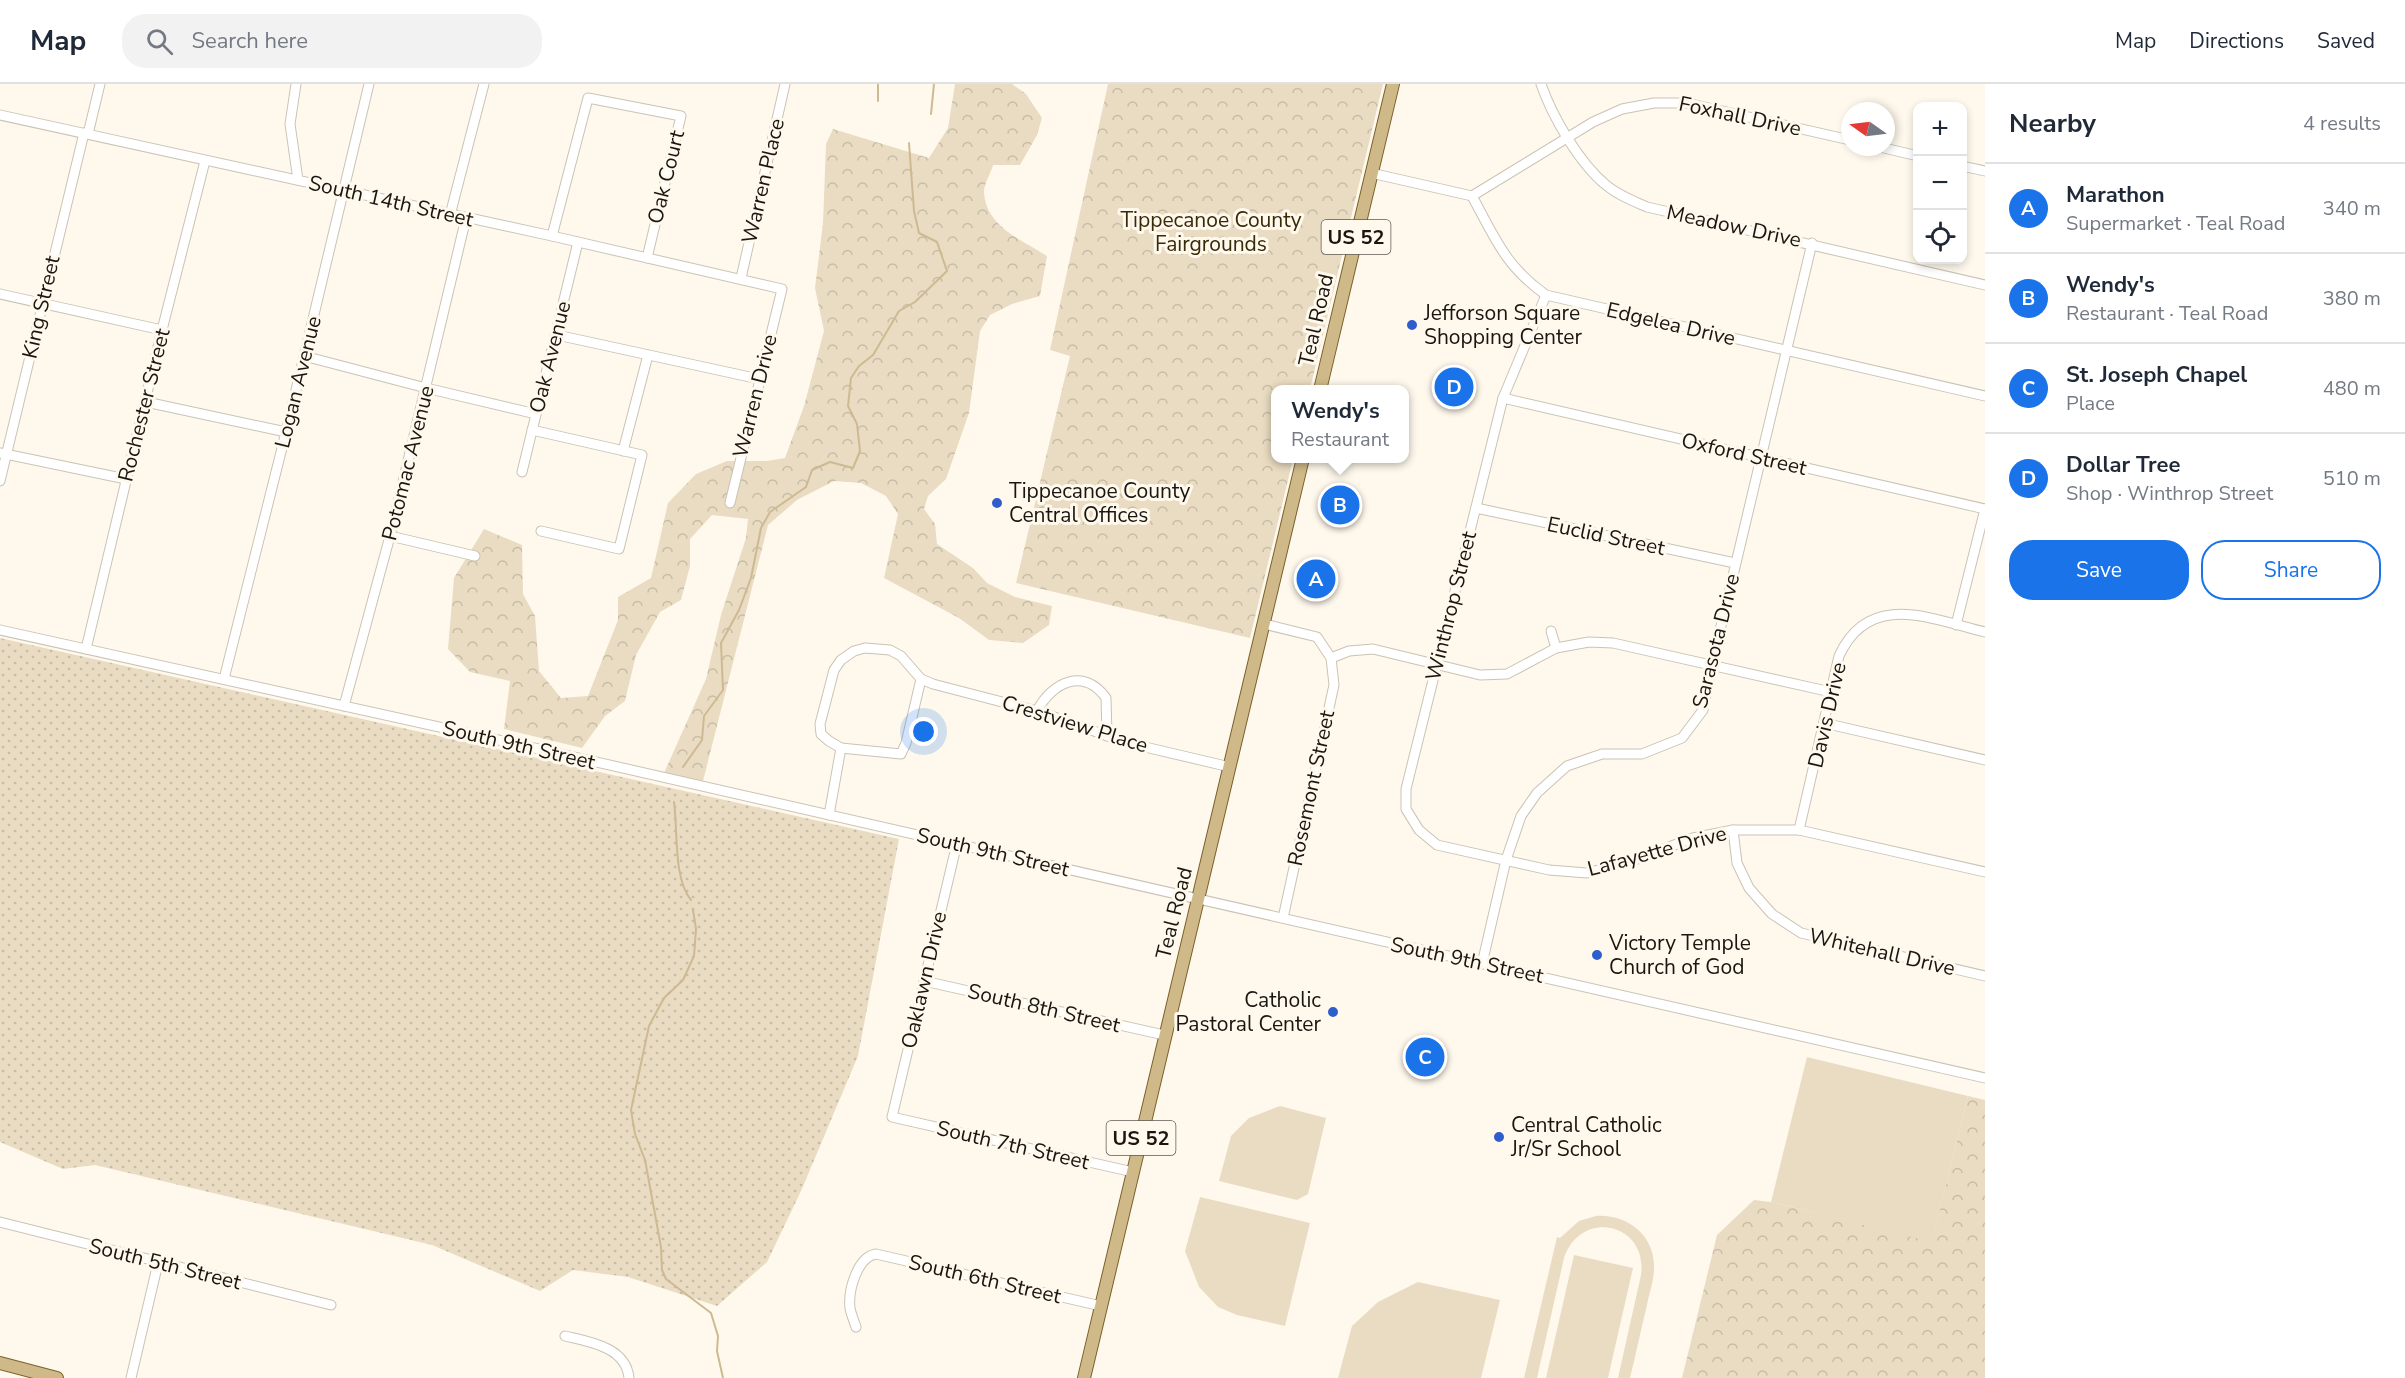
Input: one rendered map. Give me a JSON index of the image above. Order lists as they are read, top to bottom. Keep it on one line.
{"streets":{"main road":["US 52","Teal Road"],"street":["Foxhall Drive","Oak Court","Warren Place","South 14th Street","Meadow Drive","King Street","Edgelea Drive","Oak Avenue","Logan Avenue","Warren Drive","Rochester Street","Oxford Street","Potomac Avenue","Euclid Street","Winthrop Street","Sarasota Drive","Davis Drive","Crestview Place","South 9th Street","Rosemont Street","Lafayette Drive","Whitehall Drive","Oaklawn Drive","South 8th Street","South 7th Street","South 5th Street","South 6th Street"]},"crossings":[["Foxhall Drive","Meadow Drive"],["Foxhall Drive","Edgelea Drive"],["Oak Court","South 14th Street"],["Warren Place","South 14th Street"],["South 14th Street","King Street"],["South 14th Street","Oak Avenue"],["South 14th Street","Logan Avenue"],["South 14th Street","Warren Drive"],["South 14th Street","Rochester Street"],["South 14th Street","Potomac Avenue"],["Meadow Drive","Sarasota Drive"],["Teal Road","Crestview Place"],["Teal Road","South 9th Street"],["Teal Road","South 8th Street"],["Teal Road","South 7th Street"],["Teal Road","South 6th Street"],["Edgelea Drive","Winthrop Street"],["Edgelea Drive","Sarasota Drive"],["Logan Avenue","South 9th Street"],["Rochester Street","South 9th Street"],["Oxford Street","Winthrop Street"],["Oxford Street","Sarasota Drive"],["Potomac Avenue","South 9th Street"],["Euclid Street","Winthrop Street"],["Euclid Street","Sarasota Drive"],["Winthrop Street","Sarasota Drive"],["Winthrop Street","Lafayette Drive"],["Sarasota Drive","South 9th Street"],["Sarasota Drive","Lafayette Drive"],["Davis Drive","Lafayette Drive"],["South 9th Street","Rosemont Street"],["South 9th Street","Oaklawn Drive"],["Lafayette Drive","Whitehall Drive"],["Oaklawn Drive","South 8th Street"],["Oaklawn Drive","South 7th Street"]],"parks":["Tippecanoe County Fairgrounds"],"places":["Jefforson Square Shopping Center","Tippecanoe County Central Offices","Victory Temple Church of God","Catholic Pastoral Center","Central Catholic Jr/Sr School"],"north":"left","page":{"header":"Map","search":"Search here","nav":["Map","Directions","Saved"],"heading":["Nearby","4 results"],"map_buttons":["+","−"],"list":[{"mark":"A","name":"Marathon","note":"Supermarket · Teal Road","value":"340 m"},{"mark":"B","name":"Wendy's","note":"Restaurant · Teal Road","value":"380 m"},{"mark":"C","name":"St. Joseph Chapel","note":"Place","value":"480 m"},{"mark":"D","name":"Dollar Tree","note":"Shop · Winthrop Street","value":"510 m"}],"pins":["D","B","A","C"],"popup":["Wendy's","Restaurant"],"buttons":["Save","Share"]}}
